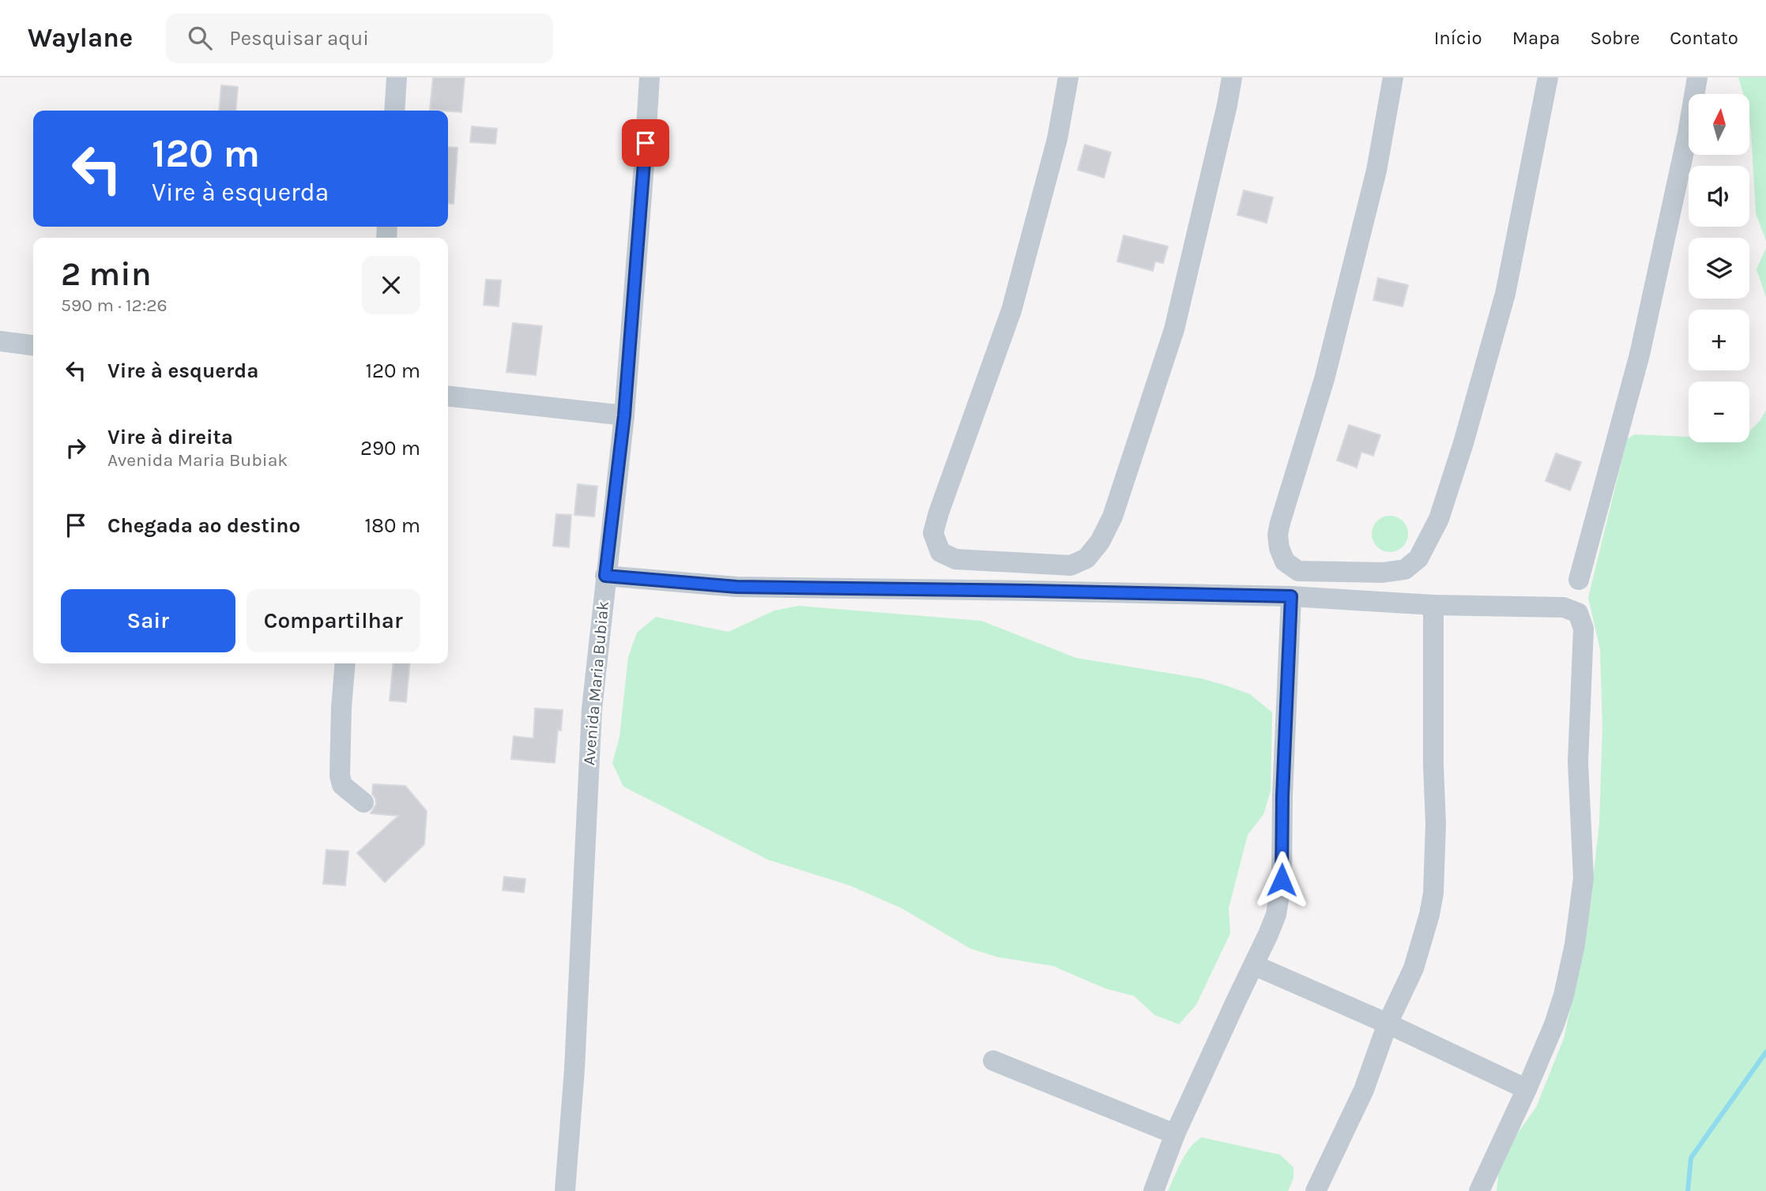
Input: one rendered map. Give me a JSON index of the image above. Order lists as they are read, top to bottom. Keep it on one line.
{"streets":{"street":["Avenida Maria Bubiak"]},"north":"top","page":{"header":"Waylane","search":"Pesquisar aqui","nav":["Início","Mapa","Sobre","Contato"],"map_buttons":["+","−"],"turn":["120 m","Vire à esquerda"],"heading":["2 min","590 m · 12:26"],"list":[{"name":"Vire à esquerda","value":"120 m"},{"name":"Vire à direita","note":"Avenida Maria Bubiak","value":"290 m"},{"name":"Chegada ao destino","value":"180 m"}],"buttons":["Sair","Compartilhar"]}}
